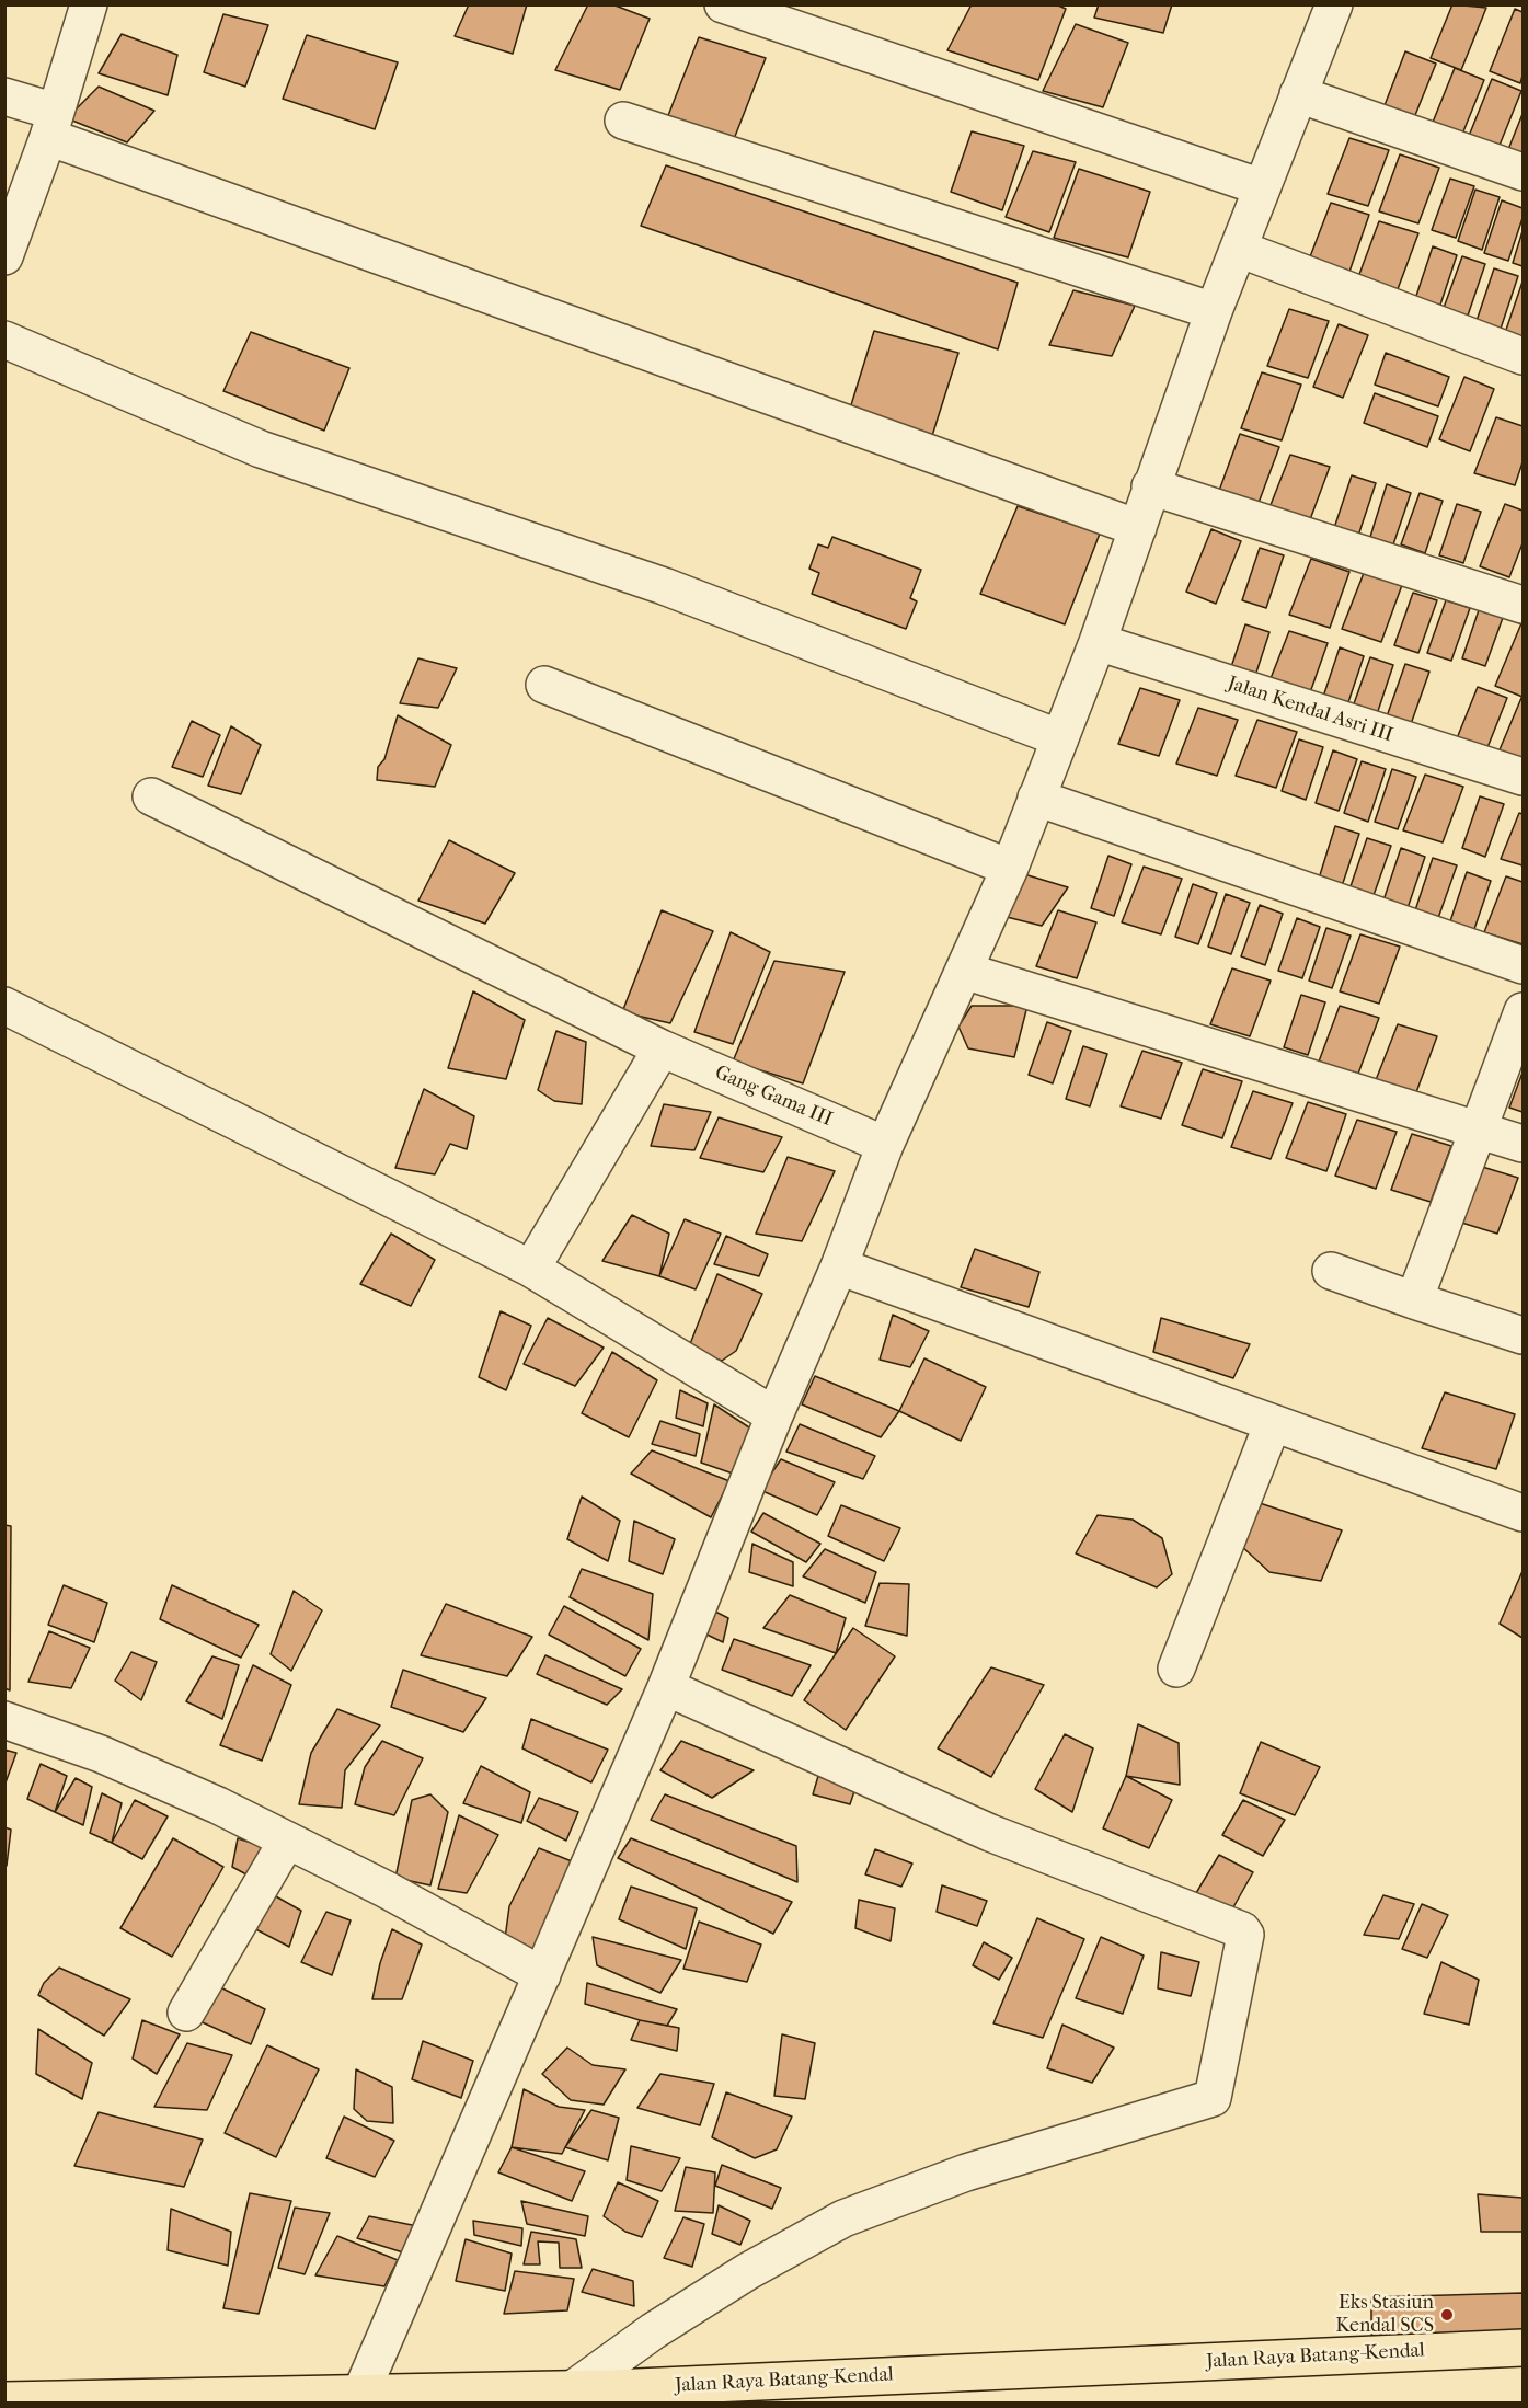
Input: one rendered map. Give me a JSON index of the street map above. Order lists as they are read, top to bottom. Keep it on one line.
{"streets":{"highway":["Jalan Raya Batang-Kendal"],"street":["Jalan Kendal Asri III","Gang Gama III"]},"places":["Eks Stasiun Kendal SCS"]}
